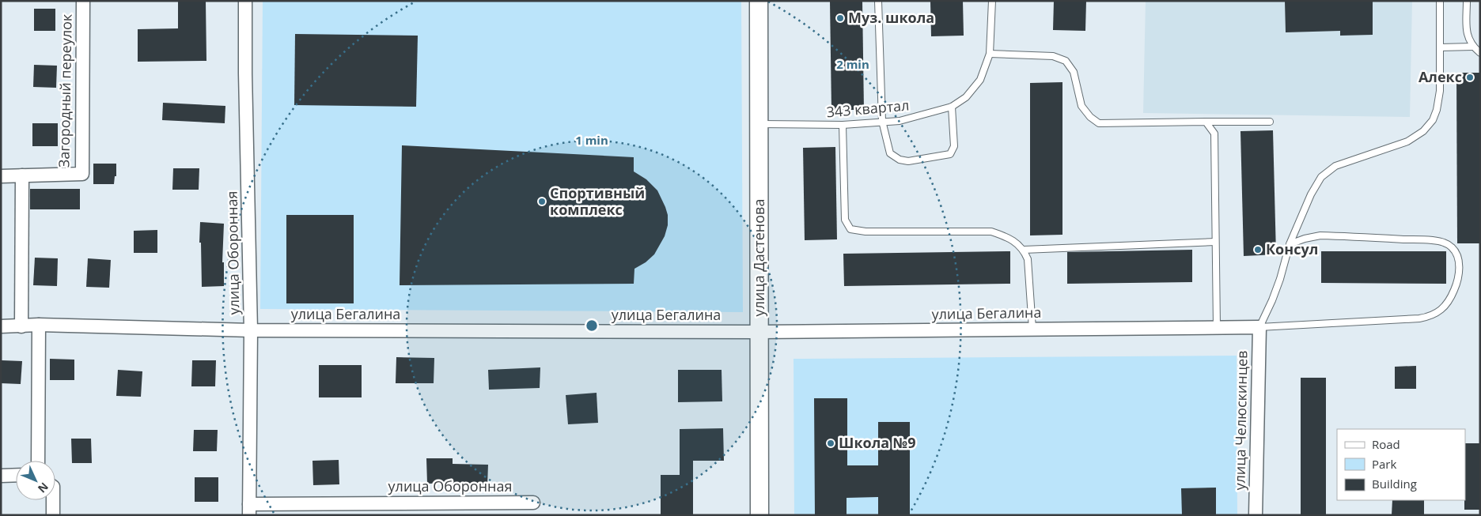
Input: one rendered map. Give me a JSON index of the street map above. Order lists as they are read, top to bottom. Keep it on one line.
{"streets":{"street":["Загородный переулок","улица Оборонная","улица Дастенова","улица Бегалина","улица Челюскинцев"],"lane":["343 квартал"]},"crossings":[["343 квартал","улица Дастенова"],["улица Оборонная","улица Бегалина"],["улица Дастенова","улица Бегалина"],["улица Бегалина","улица Челюскинцев"]],"places":["Муз. школа","Алекс","Спортивный комплекс","Консул","Школа №9"],"legend":["Road","Park","Building"],"north":"bottom right","rings":["2 min","1 min"]}
